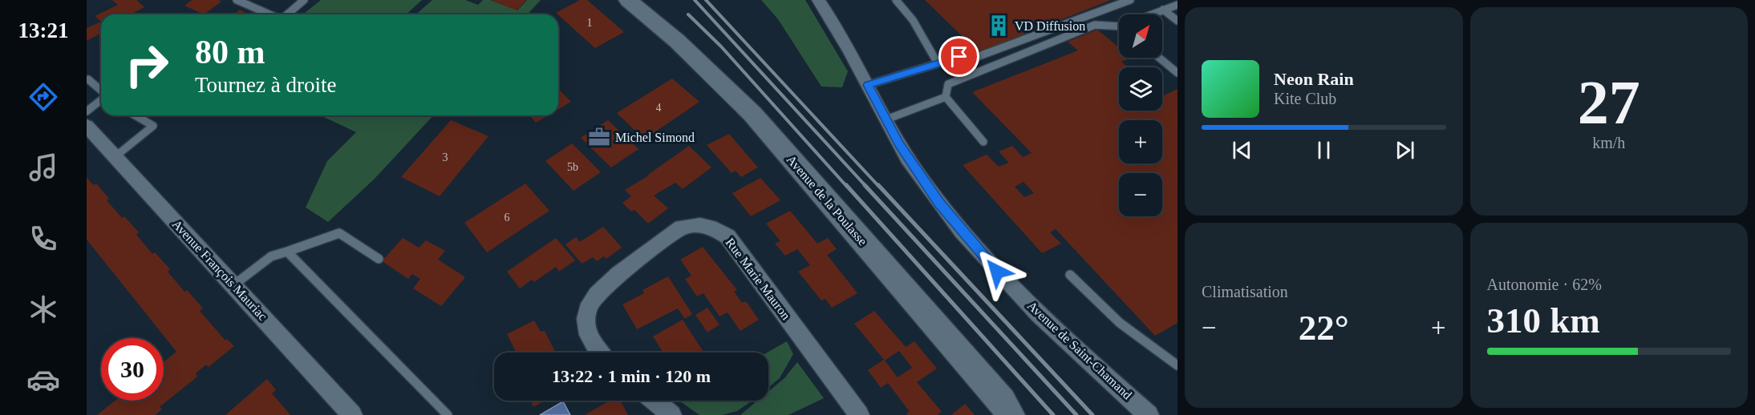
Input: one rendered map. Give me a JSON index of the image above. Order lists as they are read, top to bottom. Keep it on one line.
{"streets":{"street":["Avenue de la Poulasse","Avenue François Mauriac","Rue Marie Mauron","Avenue de Saint-Chamand"]},"places":{"building":["VD Diffusion"],"office":["Michel Simond"]},"house_numbers":["1","4","3","5b","6"],"north":"top right","page":{"tabs":"13:21","tile":[["27","km/h"],"Climatisation",["Autonomie · 62%","310 km"]],"map_buttons":["+","−"],"turn":["80 m","Tournez à droite"],"song":["Neon Rain","Kite Club"],"heat":["−","22°","+"],"limit":"30","trip":"13:22 · 1 min · 120 m"}}
